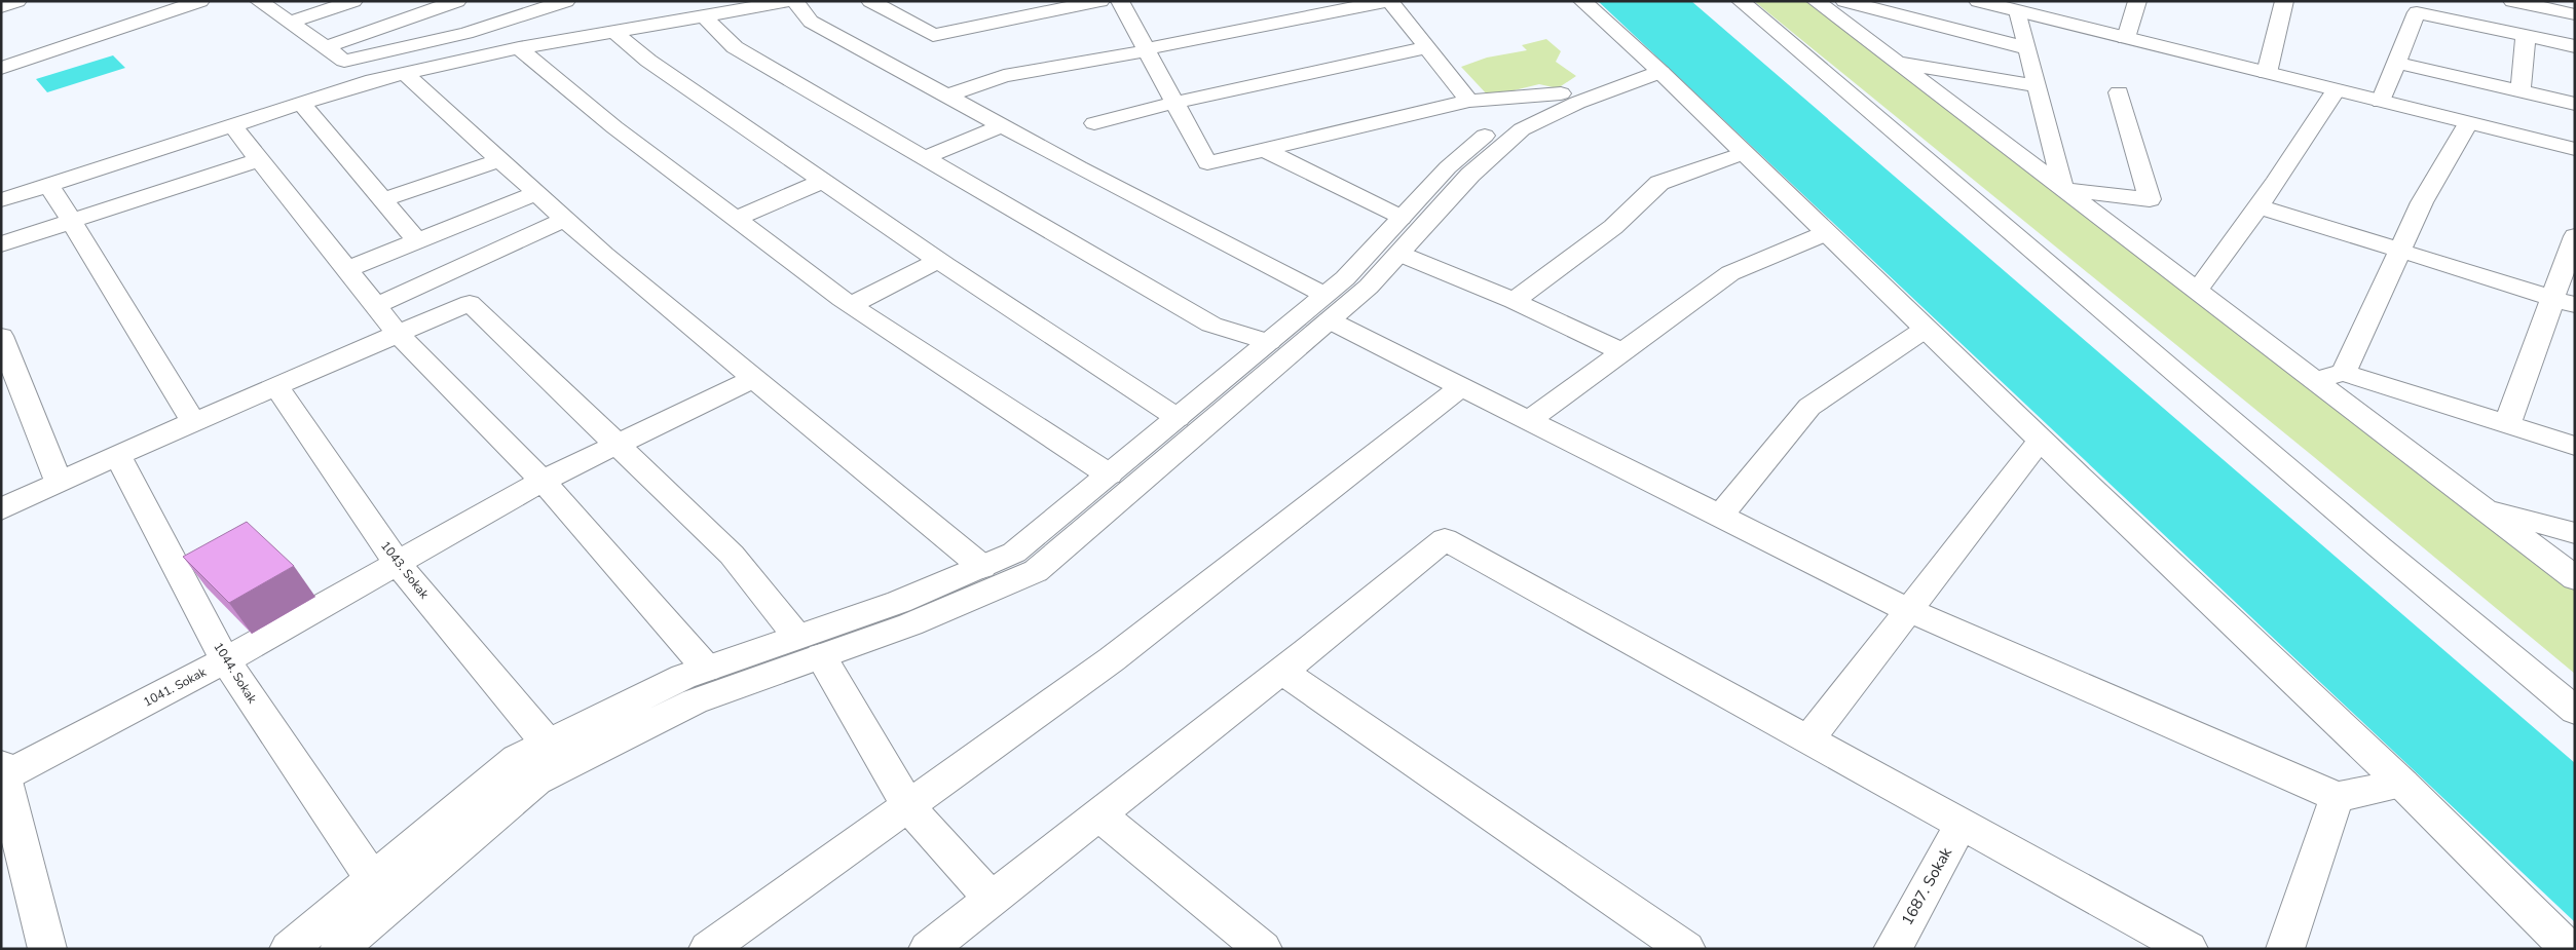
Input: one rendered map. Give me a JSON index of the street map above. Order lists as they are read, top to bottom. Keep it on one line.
{"streets":{"street":["1043. Sokak","1044. Sokak","1041. Sokak","1687. Sokak"]},"crossings":[["1043. Sokak","1041. Sokak"],["1044. Sokak","1041. Sokak"]]}
